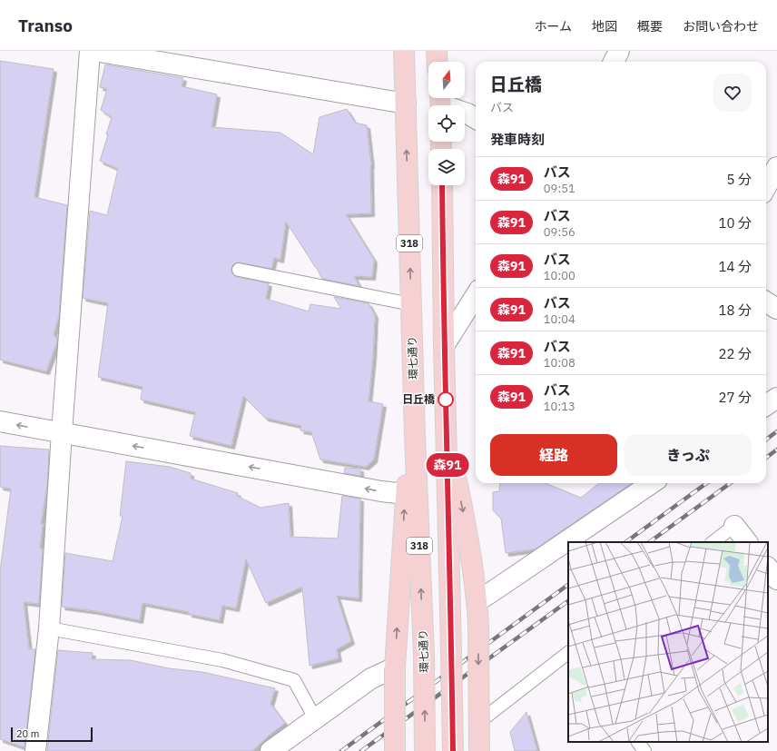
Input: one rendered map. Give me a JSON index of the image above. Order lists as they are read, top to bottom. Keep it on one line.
{"streets":{"main road":["318","環七通り"]},"places":["日丘橋"],"lines":["bus line 森91"],"scale_bar":"20 m","north":"top","page":{"header":"Transo","nav":["ホーム","地図","概要","お問い合わせ"],"on_map":"森91","heading":[["日丘橋","バス"],"発車時刻"],"list":[{"mark":"森91","name":"バス","note":"09:51","value":"5 分"},{"mark":"森91","name":"バス","note":"09:56","value":"10 分"},{"mark":"森91","name":"バス","note":"10:00","value":"14 分"},{"mark":"森91","name":"バス","note":"10:04","value":"18 分"},{"mark":"森91","name":"バス","note":"10:08","value":"22 分"},{"mark":"森91","name":"バス","note":"10:13","value":"27 分"}],"buttons":["経路","きっぷ"],"scale":"20 m"}}
